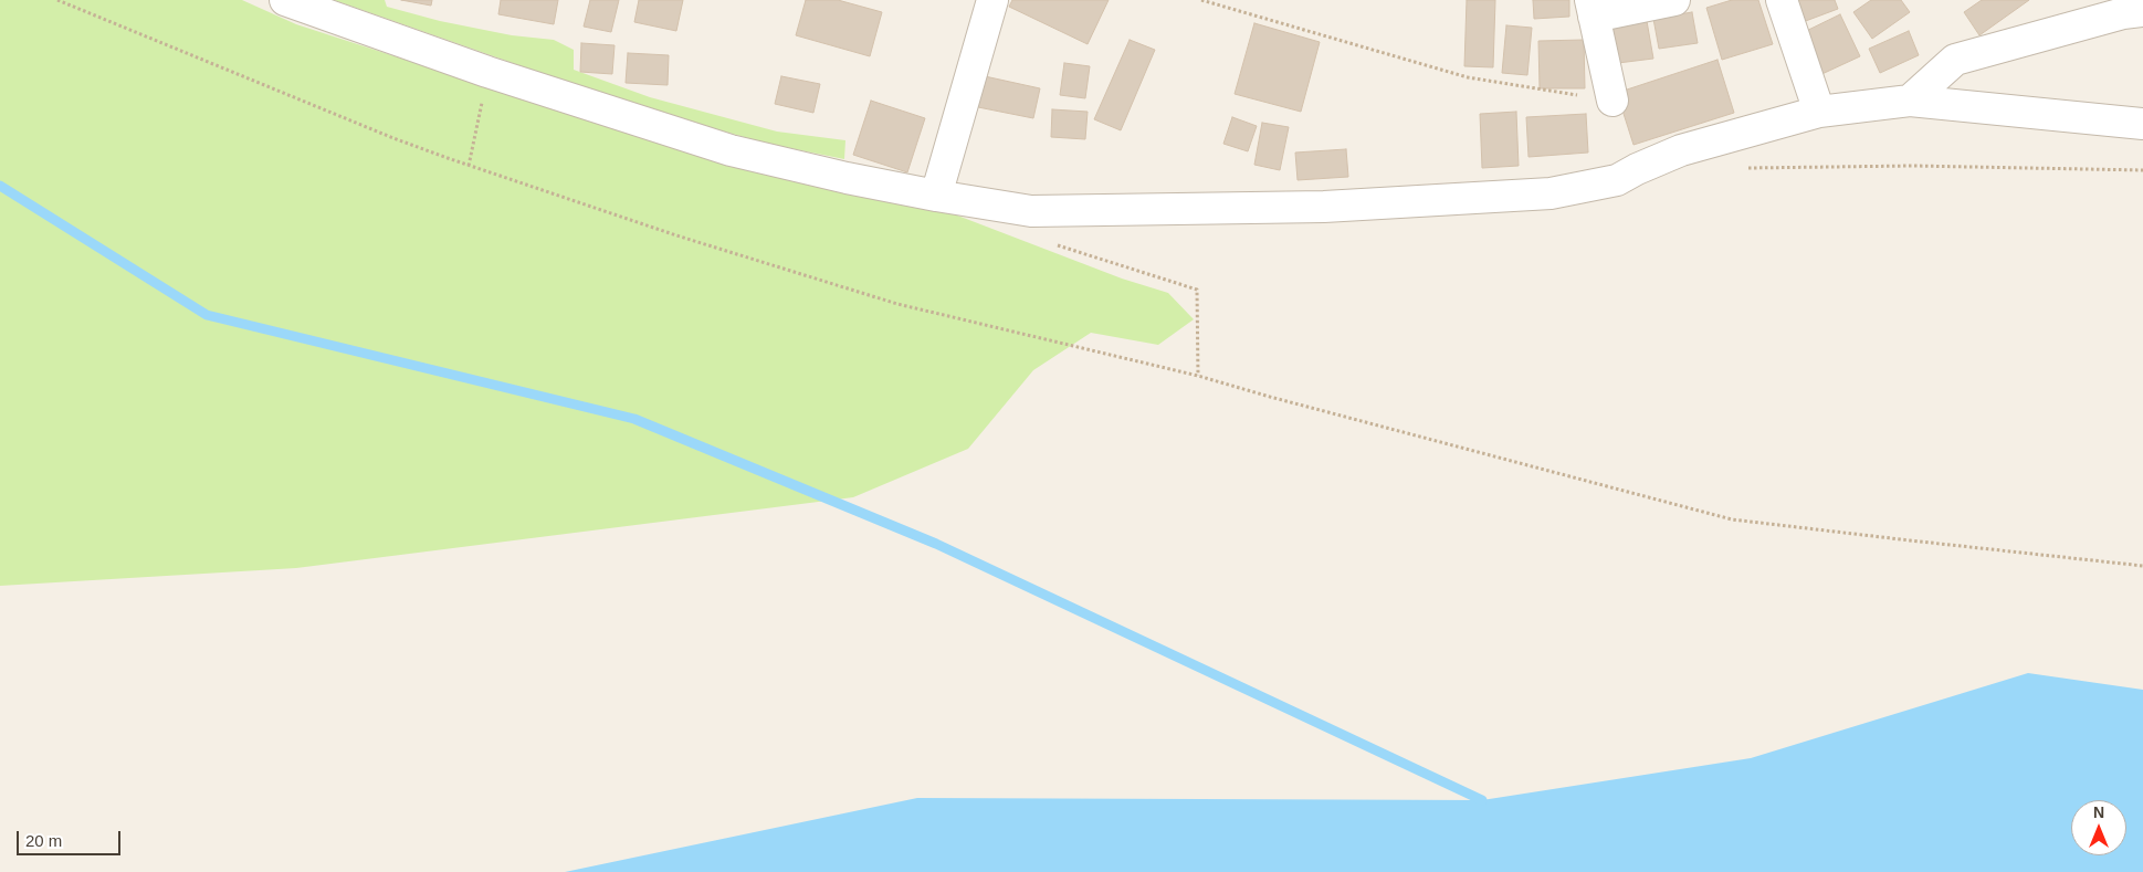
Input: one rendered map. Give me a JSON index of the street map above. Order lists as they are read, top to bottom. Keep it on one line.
{"scale_bar":"20 m","north":"top"}
